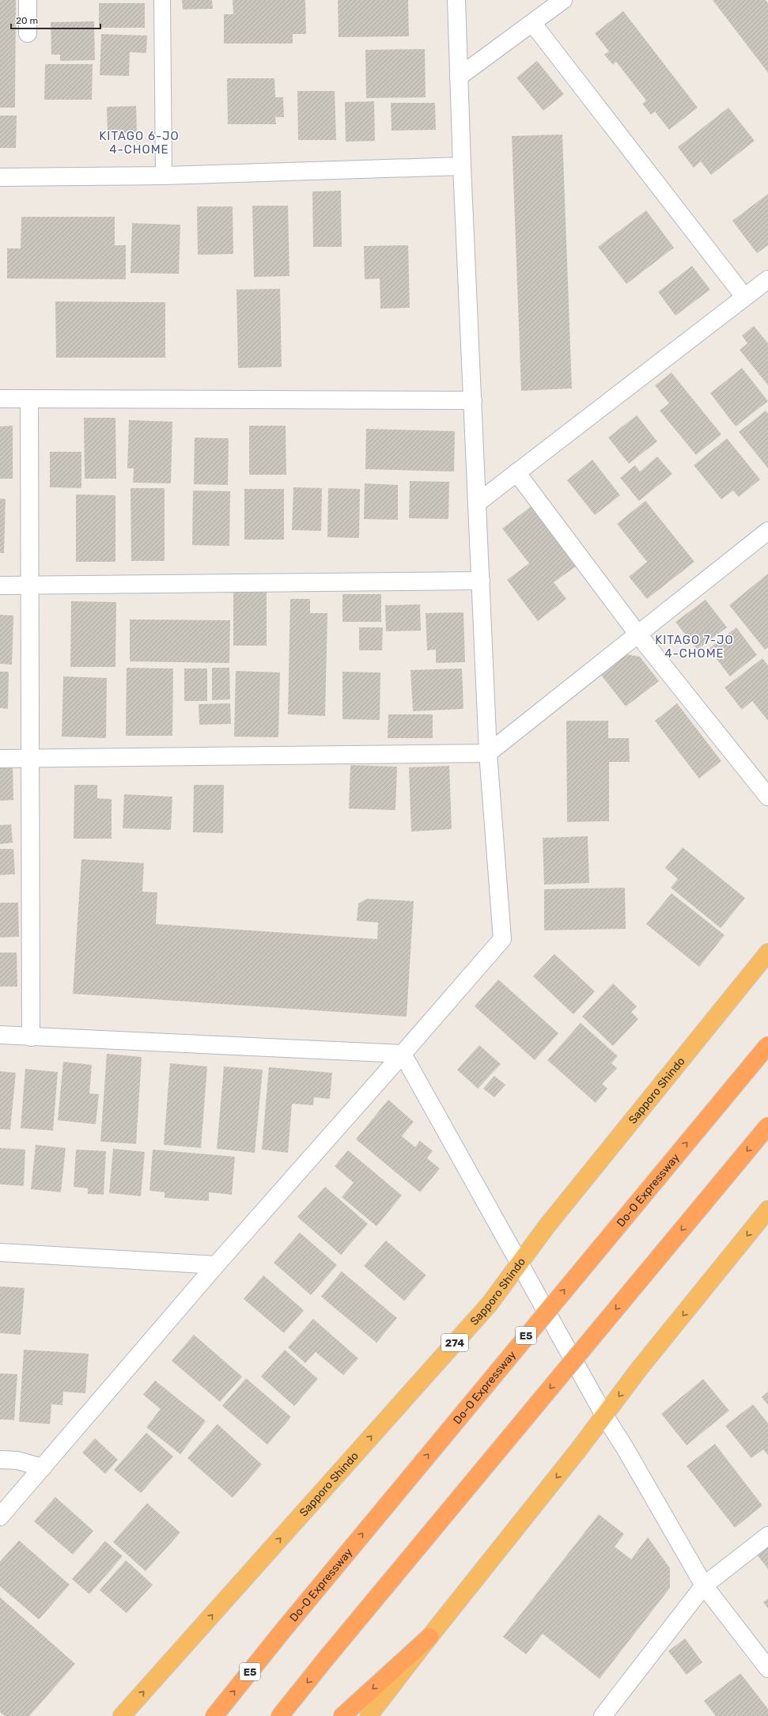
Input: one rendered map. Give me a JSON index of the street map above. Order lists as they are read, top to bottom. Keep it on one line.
{"streets":{"highway":["Sapporo Shindo","Do-O Expressway","E5","274"]},"districts":["KITAGO 6-JO 4-CHOME","KITAGO 7-JO 4-CHOME"],"scale_bar":"20 m"}
